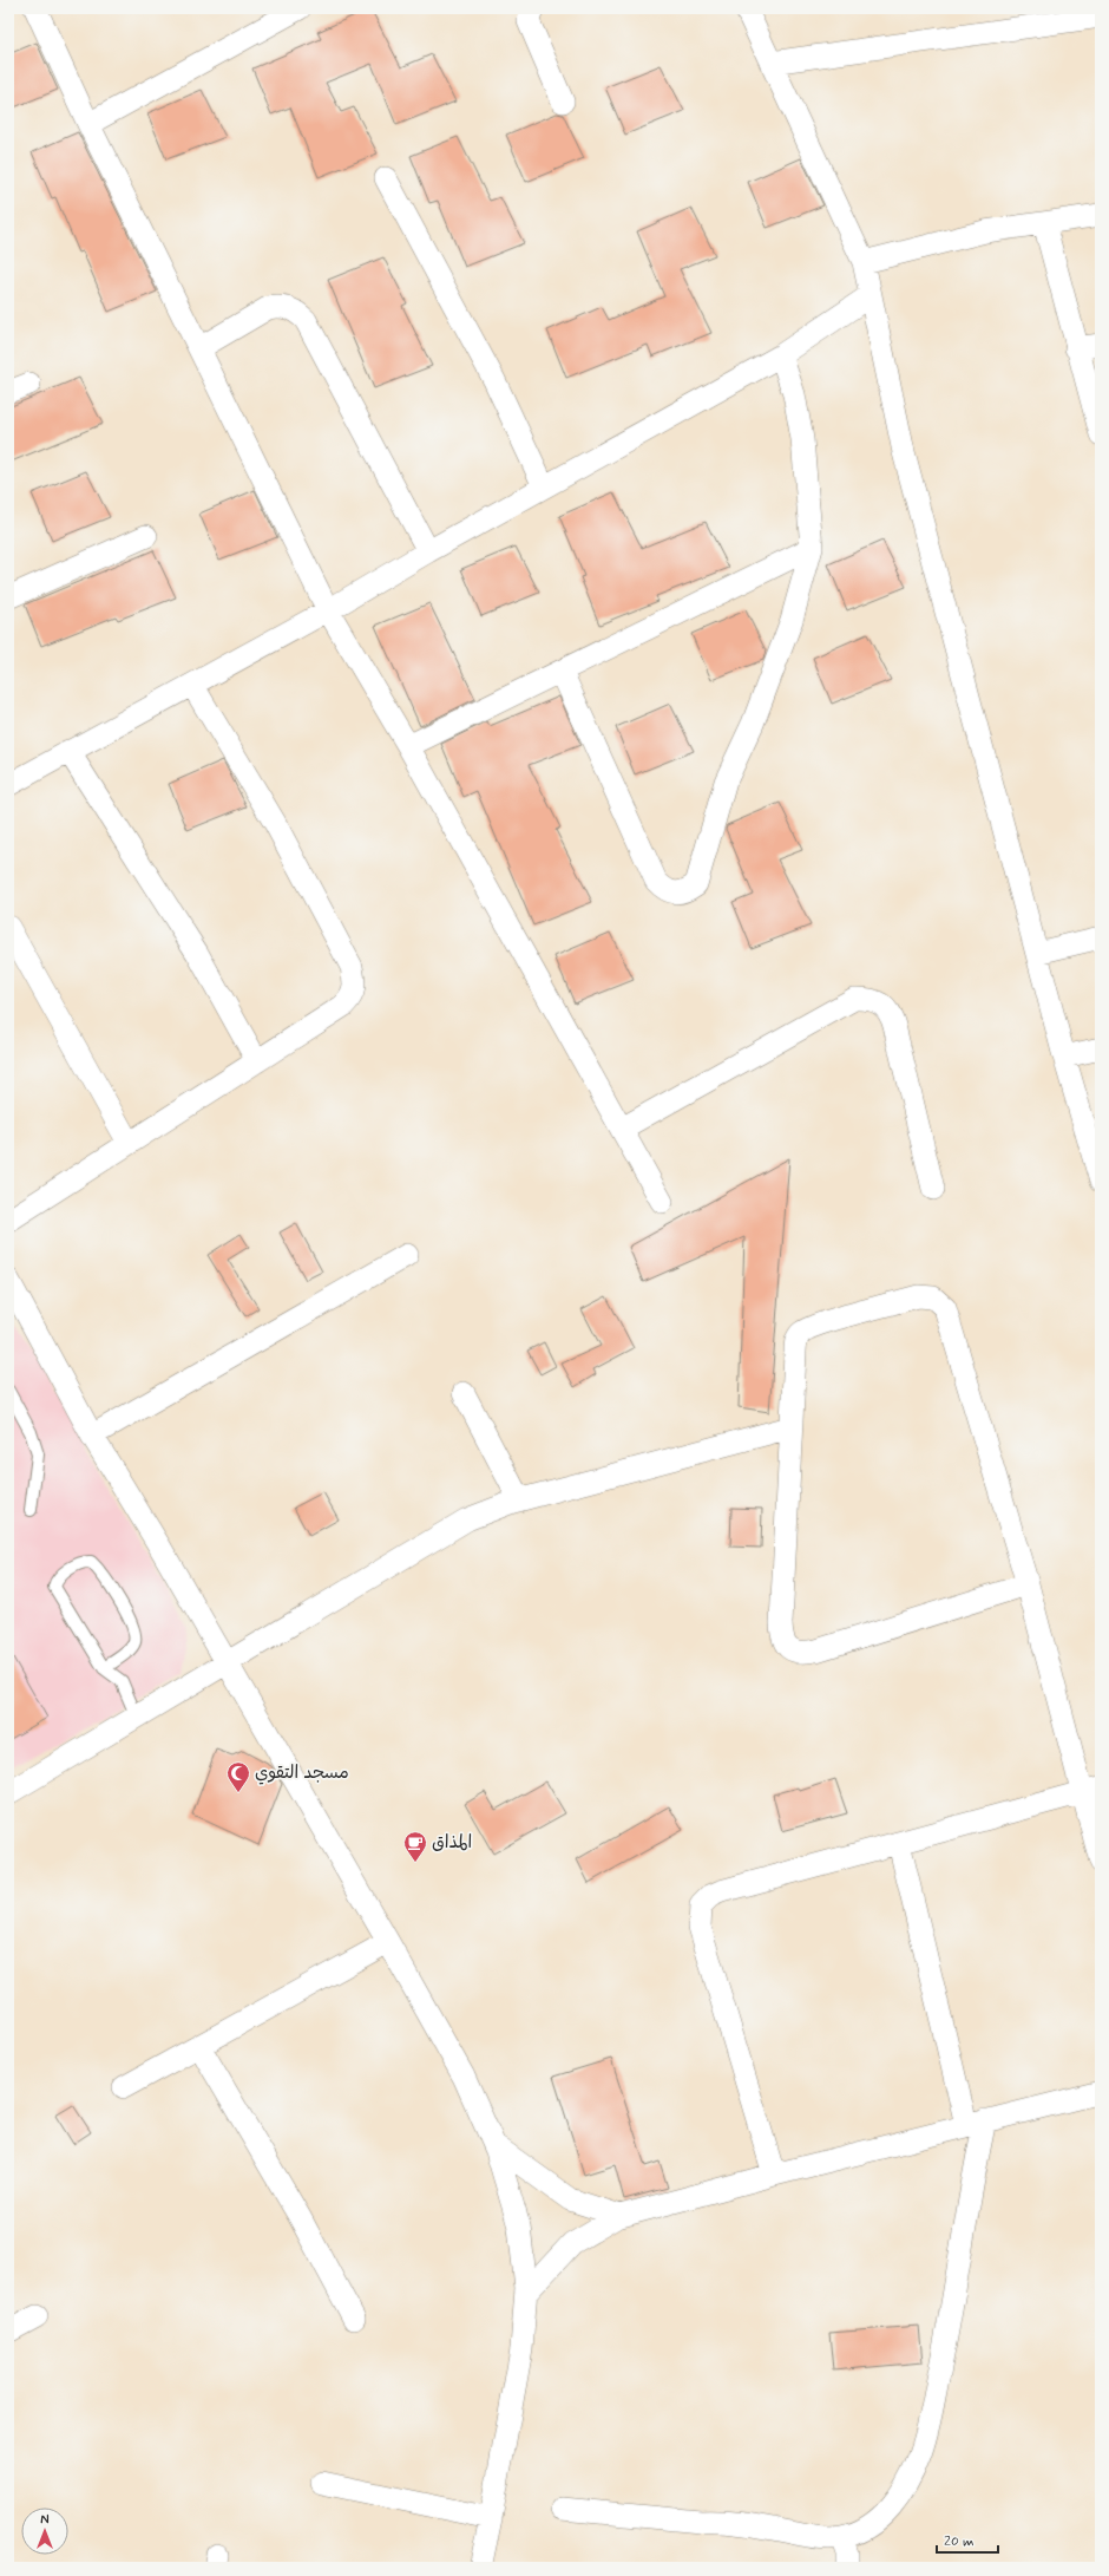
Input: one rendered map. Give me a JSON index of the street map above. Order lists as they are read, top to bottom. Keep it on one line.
{"places":{"mosque":["مسجد التقوي"],"cafe":["المذاق"]},"scale_bar":"20 m","north":"top"}
